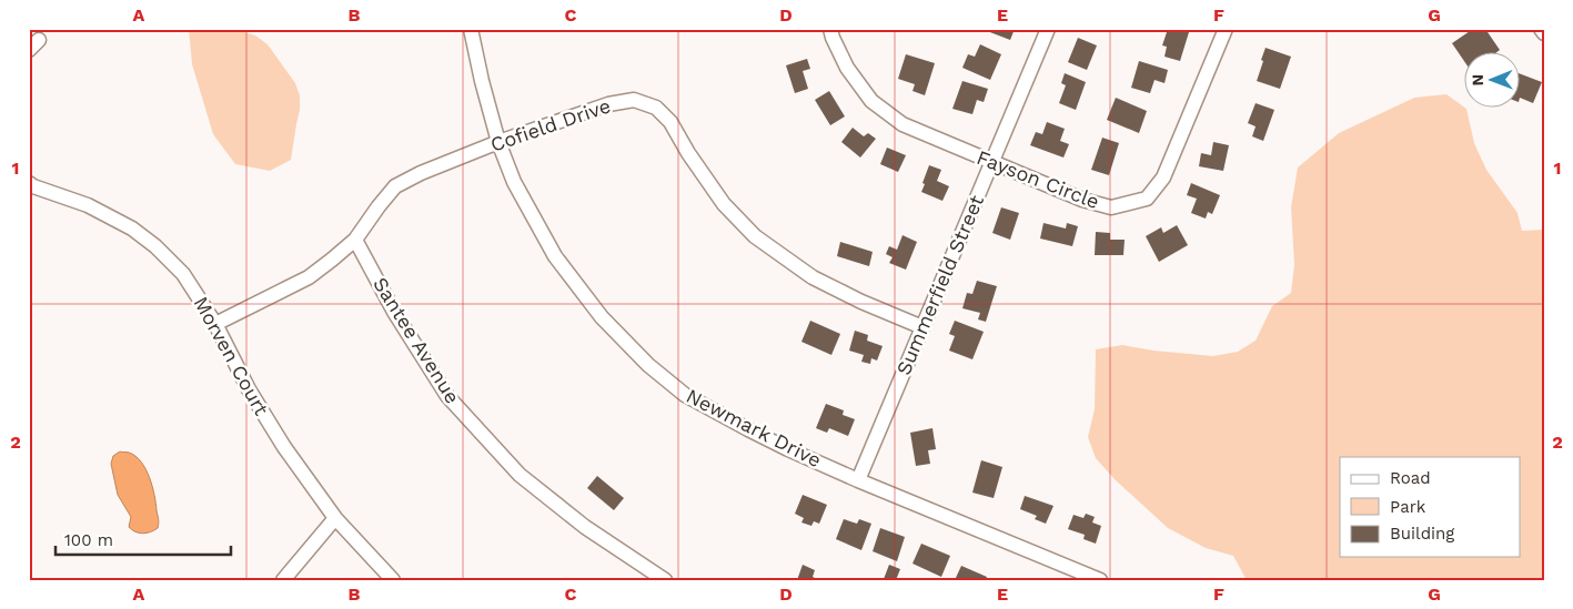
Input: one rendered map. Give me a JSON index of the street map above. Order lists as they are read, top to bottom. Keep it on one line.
{"streets":{"street":["Cofield Drive","Fayson Circle","Summerfield Street","Santee Avenue","Morven Court","Newmark Drive"]},"crossings":[["Cofield Drive","Summerfield Street"],["Cofield Drive","Santee Avenue"],["Cofield Drive","Morven Court"],["Cofield Drive","Newmark Drive"],["Fayson Circle","Summerfield Street"],["Summerfield Street","Newmark Drive"]],"legend":["Road","Park","Building"],"scale_bar":"100 m","north":"left","grid":{"columns":["A","B","C","D","E","F","G"],"rows":["1","2"]}}
